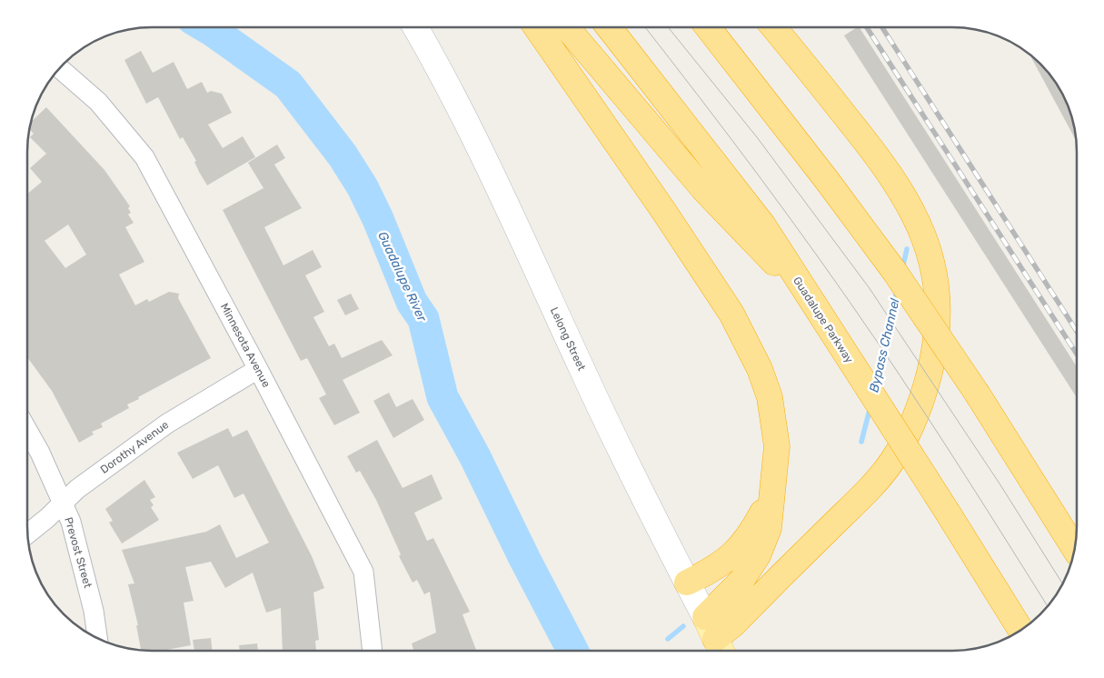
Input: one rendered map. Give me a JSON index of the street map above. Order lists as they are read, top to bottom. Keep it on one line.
{"streets":{"highway":["Guadalupe Parkway"],"main road":["Lelong Street"],"street":["Minnesota Avenue","Dorothy Avenue","Prevost Street"]},"crossings":[["Minnesota Avenue","Dorothy Avenue"],["Dorothy Avenue","Prevost Street"]],"water":["Guadalupe River","Bypass Channel"]}
